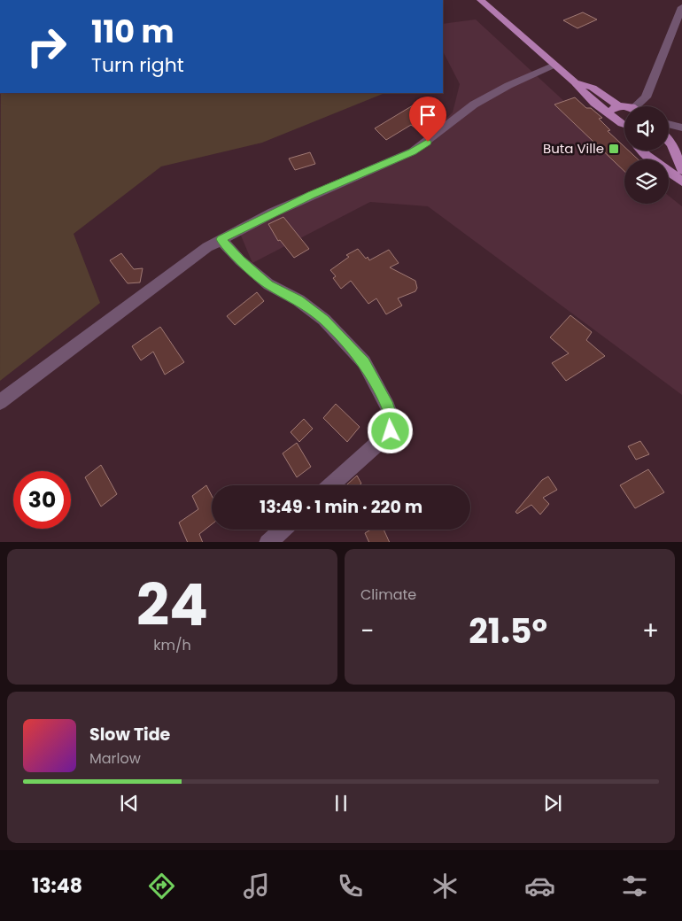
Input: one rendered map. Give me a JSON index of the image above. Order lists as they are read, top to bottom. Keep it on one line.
{"places":{"transit":["Buta Ville"]},"page":{"turn":["110 m","Turn right"],"limit":"30","trip":"13:49 · 1 min · 220 m","tile":[["24","km/h"],"Climate"],"heat":["−","21.5°","+"],"song":["Slow Tide","Marlow"],"tabs":"13:48"}}
